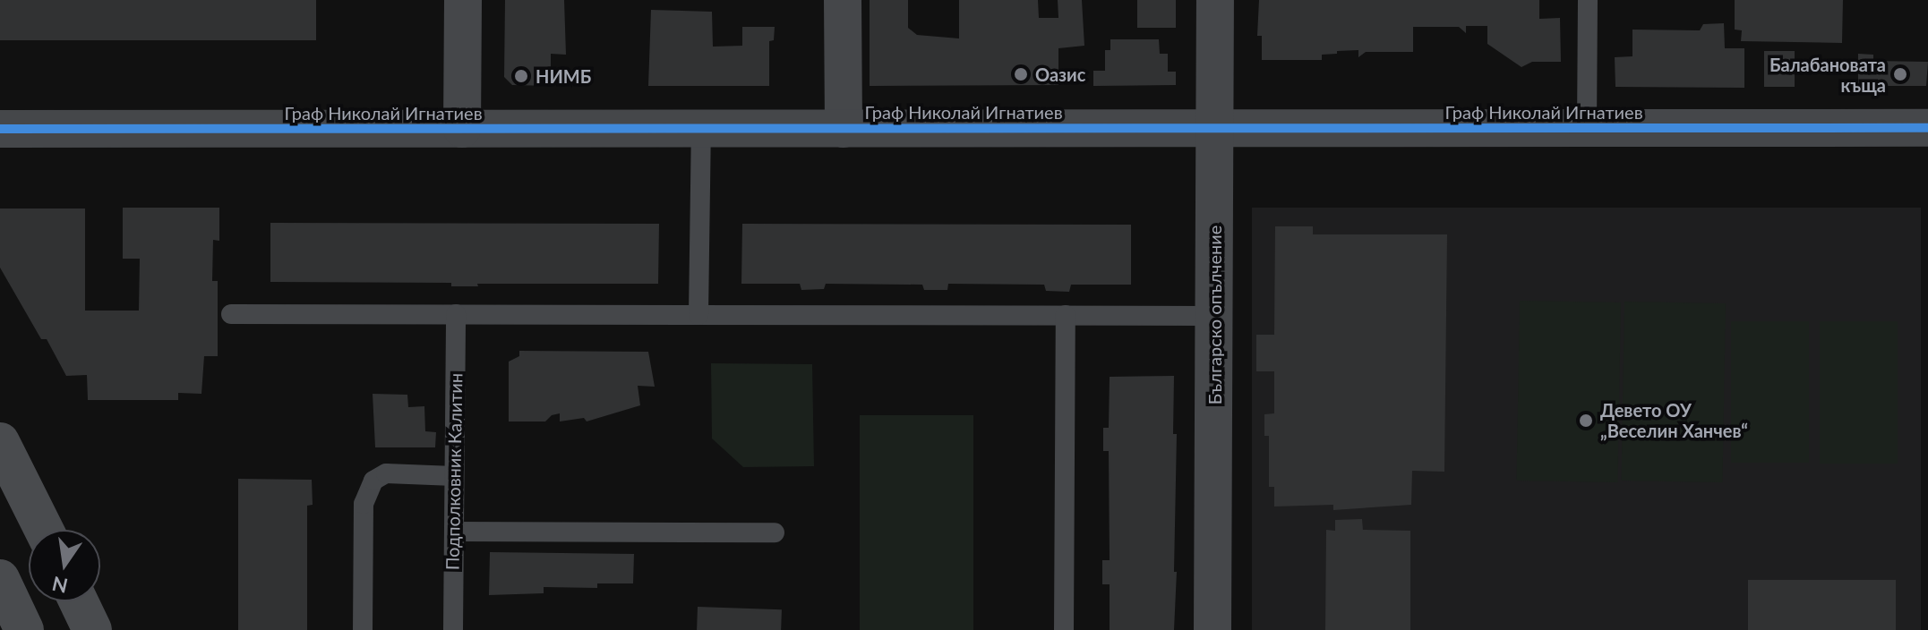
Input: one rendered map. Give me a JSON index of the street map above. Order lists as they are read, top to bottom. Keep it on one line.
{"streets":{"street":["Граф Николай Игнатиев","Българско опълчение"],"lane":["Подполковник Калитин"]},"crossings":[["Граф Николай Игнатиев","Българско опълчение"]],"places":["Оазис","Балабановата къща","НИМБ","Девето ОУ „Веселин Ханчев“"],"north":"bottom"}
